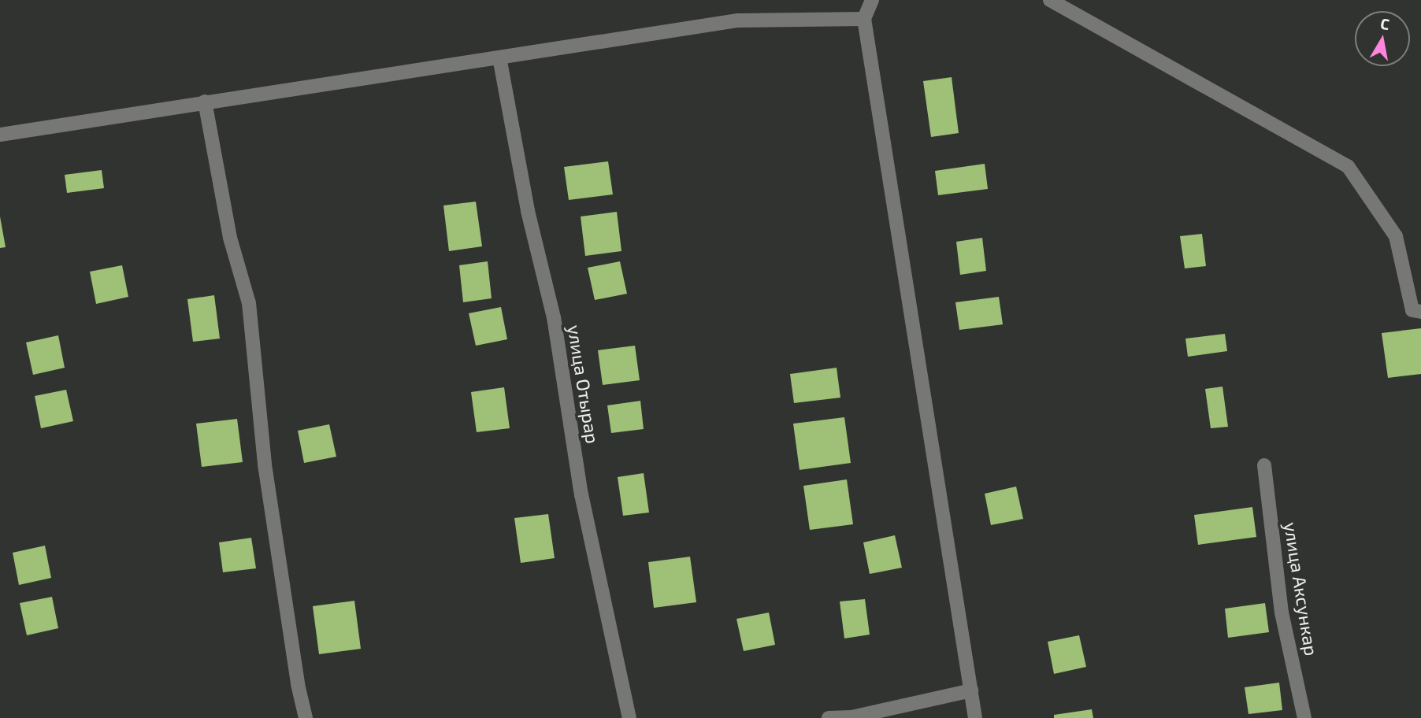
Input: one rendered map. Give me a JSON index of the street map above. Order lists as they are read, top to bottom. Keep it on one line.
{"streets":{"street":["улица Отырар","улица Аксункар"]},"north":"top"}
